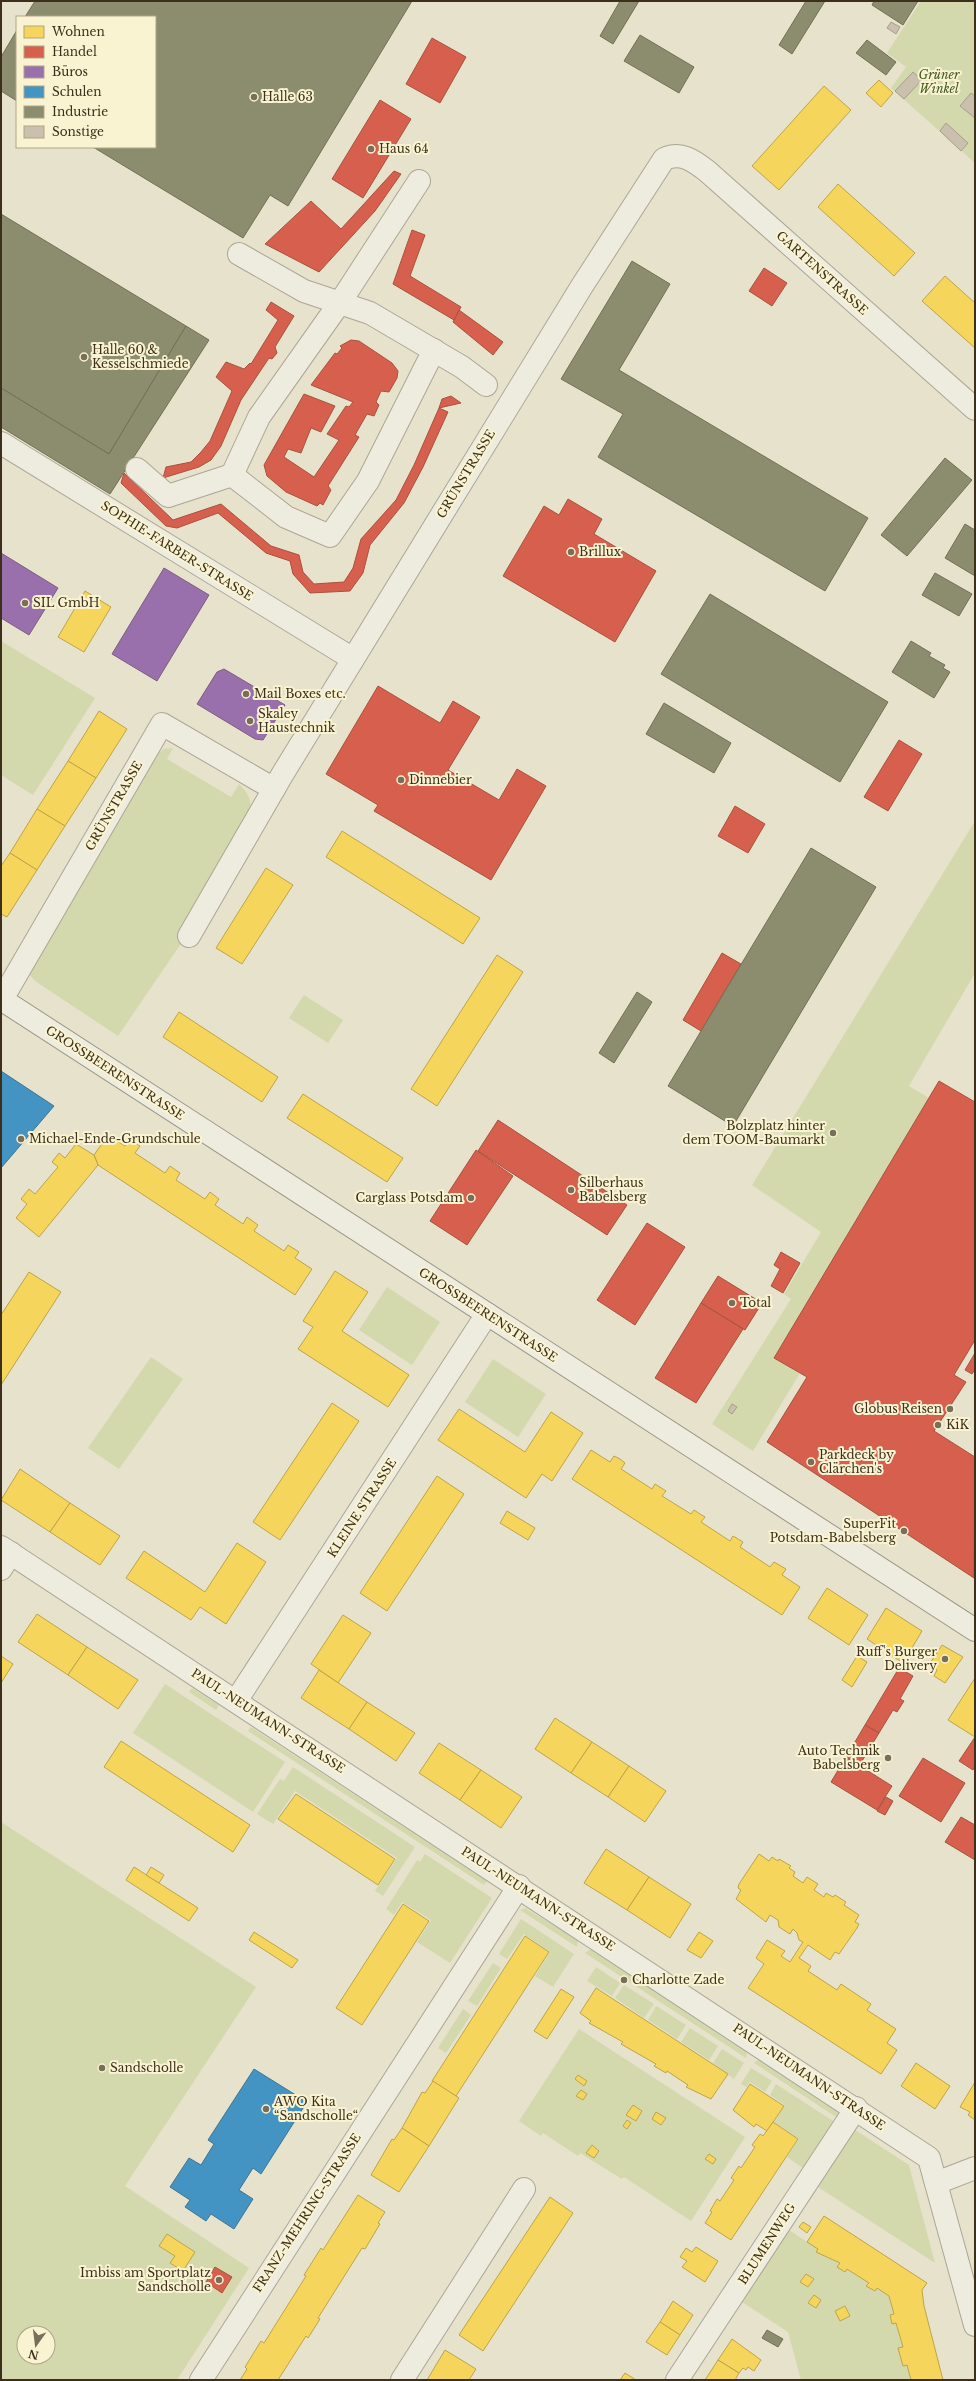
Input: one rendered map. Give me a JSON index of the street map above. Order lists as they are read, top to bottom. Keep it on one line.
{"streets":{"street":["GARTENSTRASSE","GRÜNSTRASSE","SOPHIE-FARBER-STRASSE","GROSSBEERENSTRASSE","KLEINE STRASSE","PAUL-NEUMANN-STRASSE","FRANZ-MEHRING-STRASSE","BLUMENWEG"]},"crossings":[["GARTENSTRASSE","GRÜNSTRASSE"],["GRÜNSTRASSE","SOPHIE-FARBER-STRASSE"],["GRÜNSTRASSE","GROSSBEERENSTRASSE"],["GROSSBEERENSTRASSE","KLEINE STRASSE"],["KLEINE STRASSE","PAUL-NEUMANN-STRASSE"],["PAUL-NEUMANN-STRASSE","FRANZ-MEHRING-STRASSE"],["PAUL-NEUMANN-STRASSE","BLUMENWEG"]],"parks":["Grüner Winkel"],"places":["Halle 63","Haus 64","Halle 60 & Kesselschmiede","Brillux","SIL GmbH","Mail Boxes etc.","Skaley Haustechnik","Dinnebier","Bolzplatz hinter dem TOOM-Baumarkt","Michael-Ende-Grundschule","Silberhaus Babelsberg","Carglass Potsdam","Total","Globus Reisen","KiK","Parkdeck by Clärchen's","SuperFit Potsdam-Babelsberg","Ruff's Burger Delivery","Auto Technik Babelsberg","Charlotte Zade","Sandscholle","AWO Kita “Sandscholle“","Imbiss am Sportplatz Sandscholle"],"legend":["Wohnen","Handel","Büros","Schulen","Industrie","Sonstige"],"north":"bottom"}
